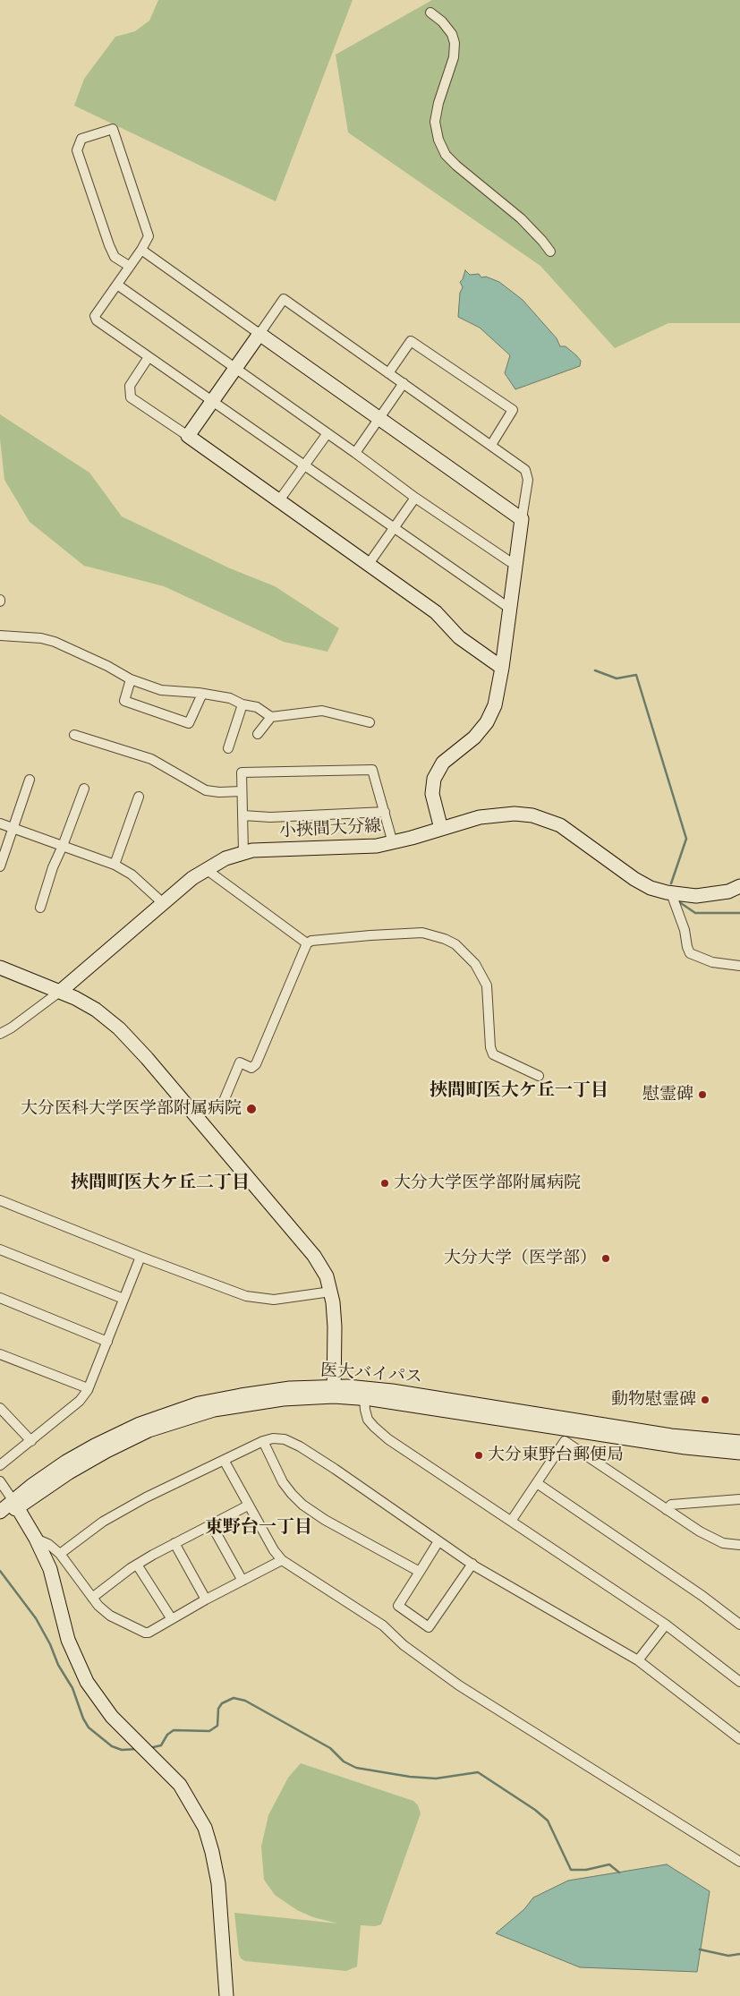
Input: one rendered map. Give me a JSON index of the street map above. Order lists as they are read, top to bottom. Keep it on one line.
{"streets":{"street":["小挾間大分線","医大バイパス"]},"districts":["挾間町医大ケ丘一丁目","挾間町医大ケ丘二丁目","東野台一丁目"],"places":["慰霊碑","大分医科大学医学部附属病院","大分大学医学部附属病院","大分大学（医学部）","動物慰霊碑","大分東野台郵便局"]}
